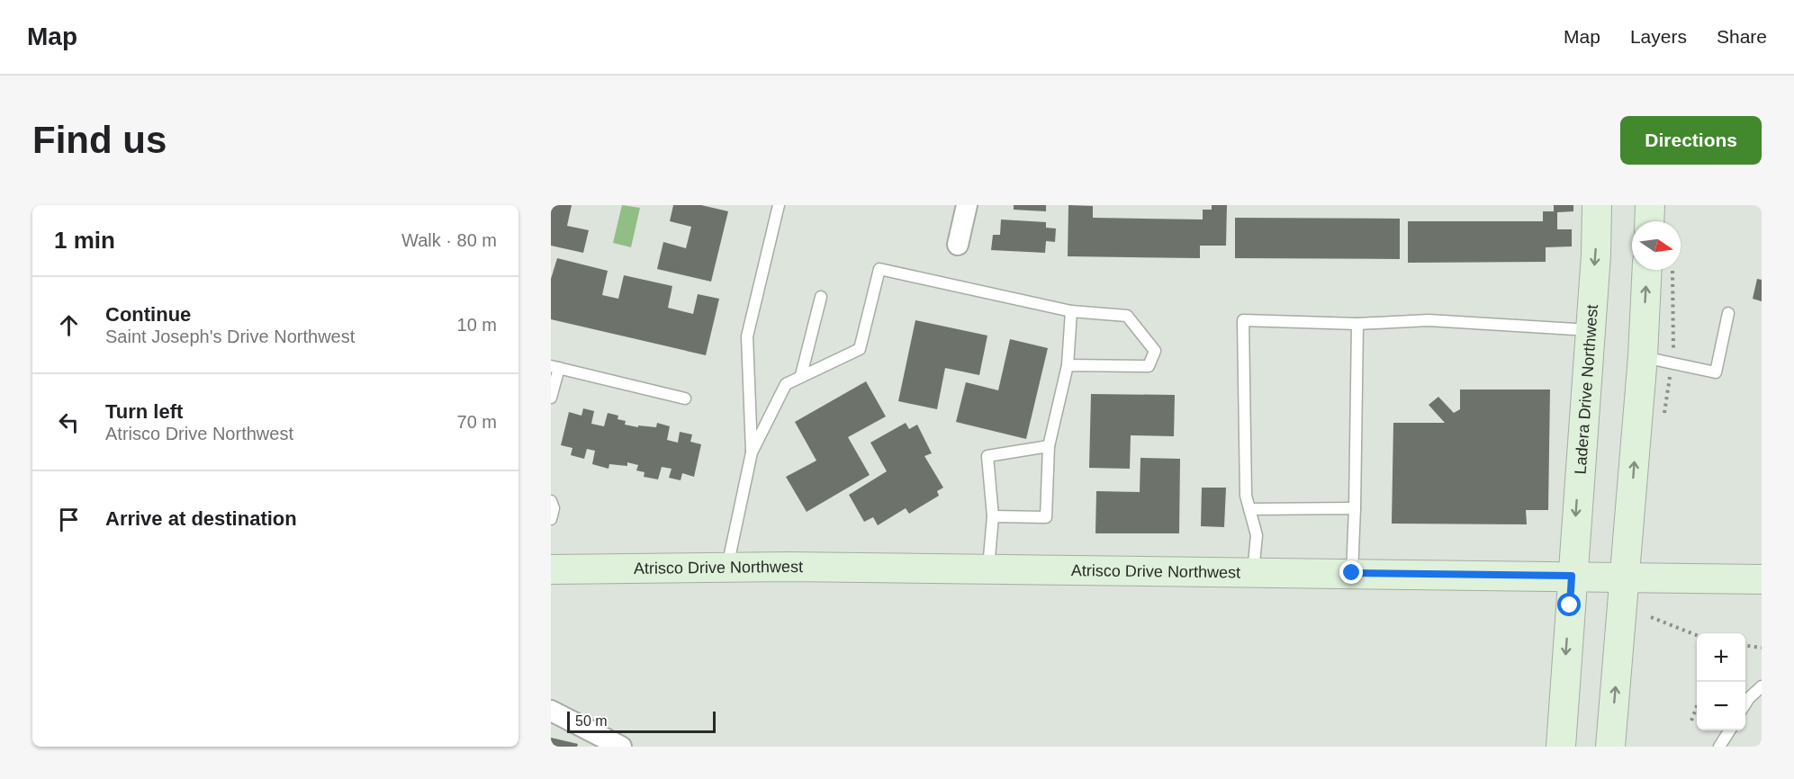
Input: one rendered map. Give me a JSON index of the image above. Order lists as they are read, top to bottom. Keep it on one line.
{"streets":{"street":["Ladera Drive Northwest","Atrisco Drive Northwest"]},"crossings":[["Ladera Drive Northwest","Atrisco Drive Northwest"]],"scale_bar":"50 m","north":"right","page":{"header":"Map","nav":["Map","Layers","Share"],"buttons":"Directions","title":"Find us","heading":["1 min","Walk · 80 m"],"list":[["Continue","Saint Joseph's Drive Northwest","10 m"],["Turn left","Atrisco Drive Northwest","70 m"],"Arrive at destination"],"map_buttons":["+","−"],"scale":"50 m"}}
